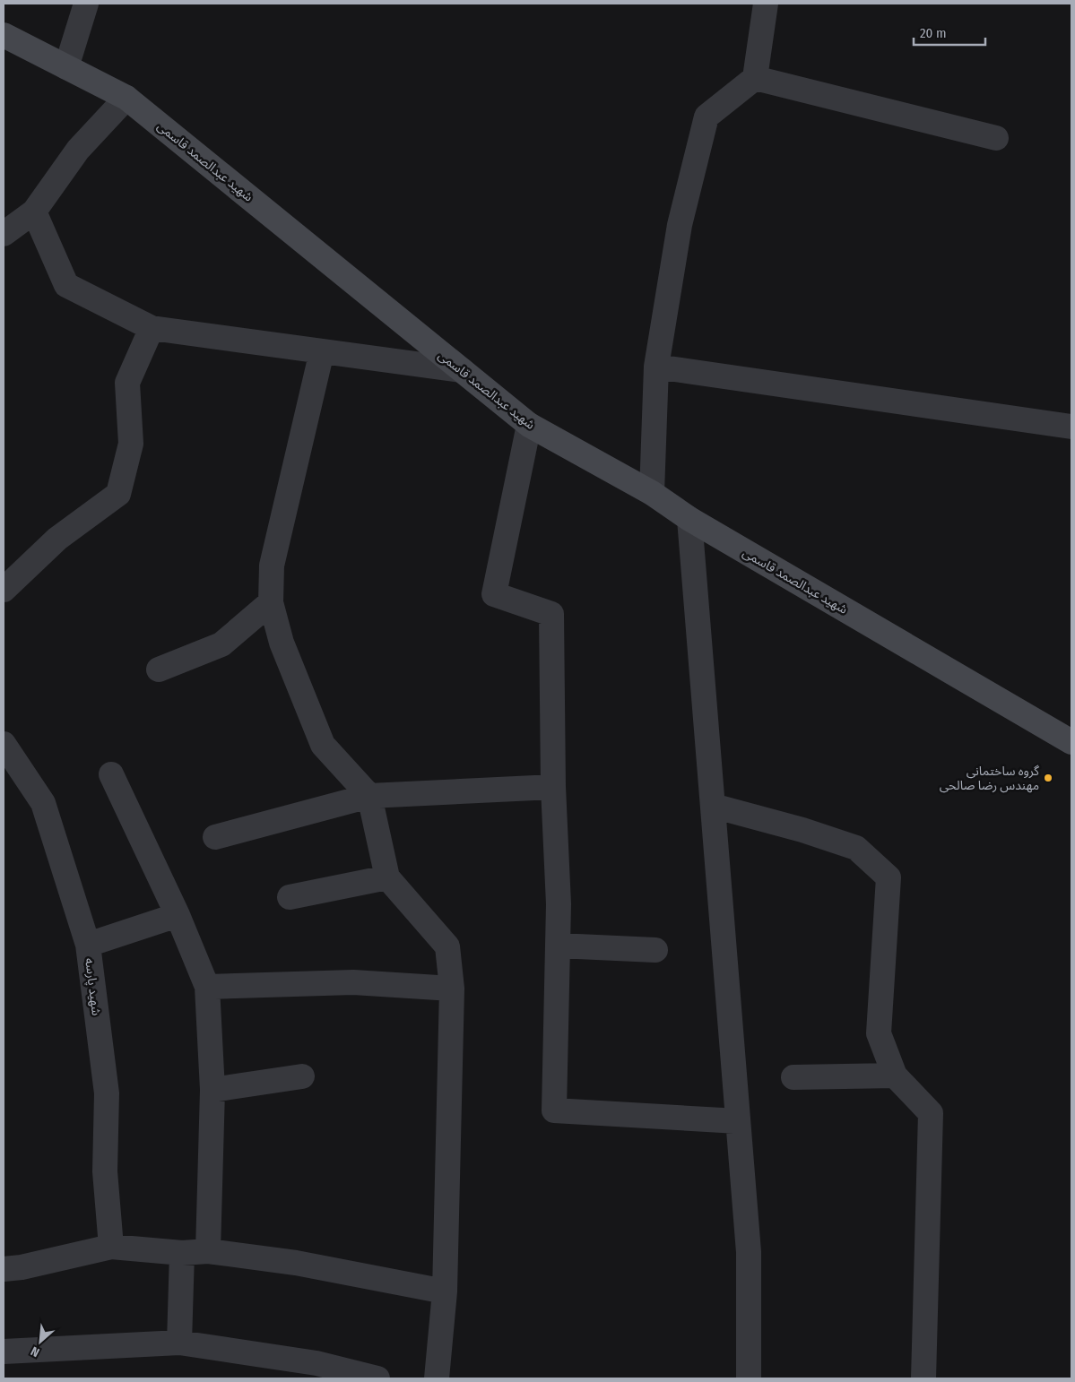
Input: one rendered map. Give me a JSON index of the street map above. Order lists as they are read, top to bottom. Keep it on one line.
{"streets":{"street":["شهید عبدالصمد قاسمی","شهید پارسه"]},"places":["گروه ساختمانی مهندس رضا صالحی"],"scale_bar":"20 m","north":"bottom left"}
